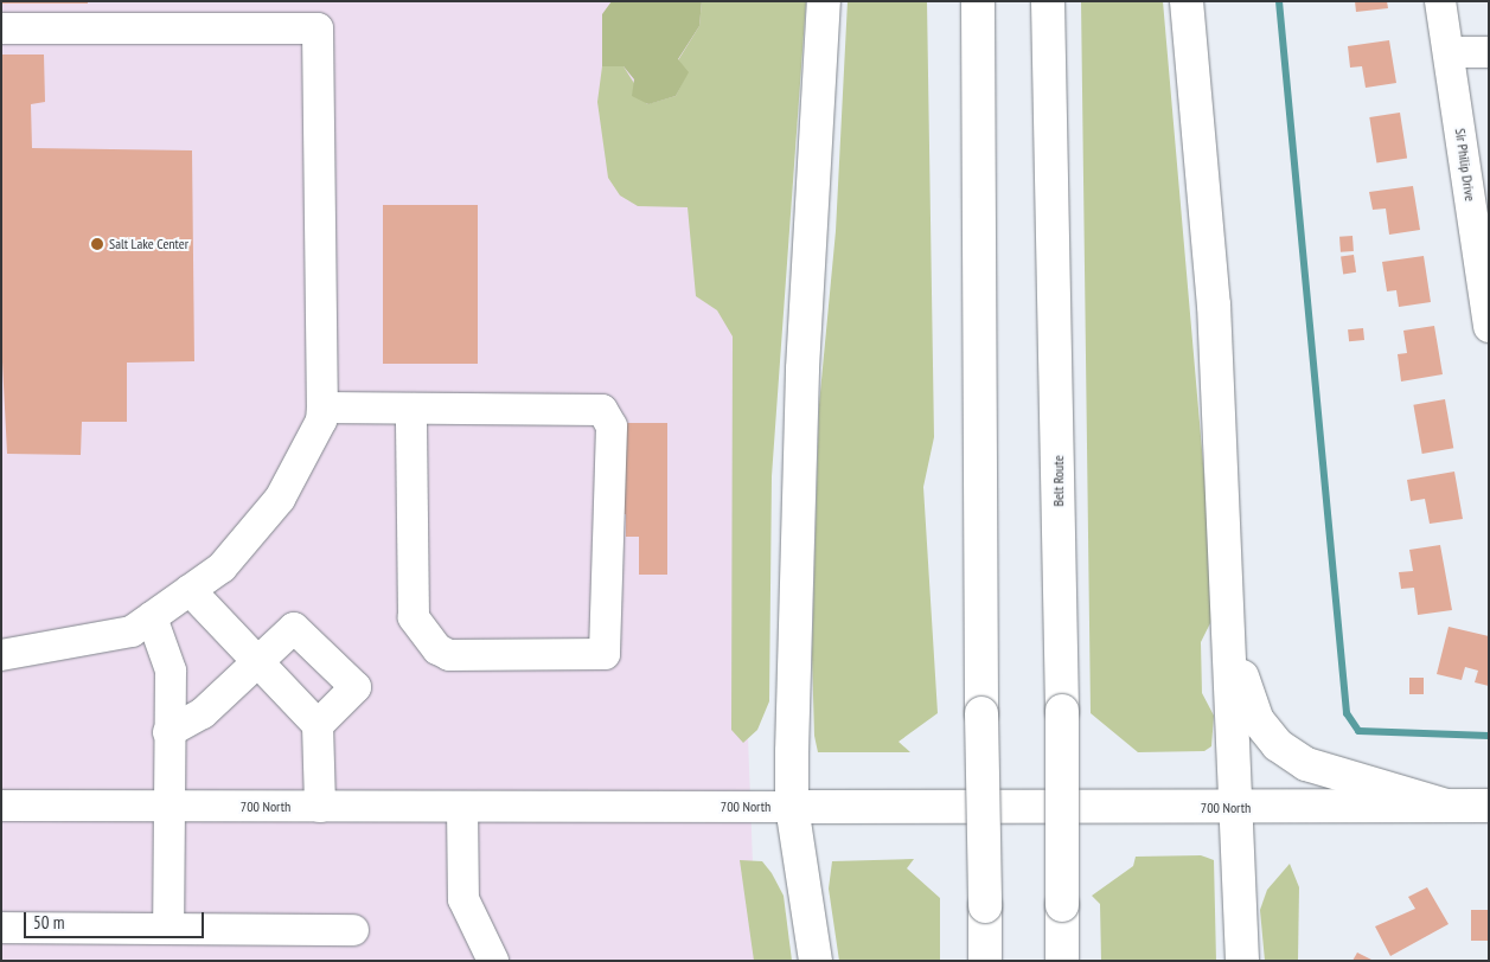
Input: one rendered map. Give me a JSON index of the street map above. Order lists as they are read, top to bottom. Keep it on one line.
{"streets":{"main road":["Belt Route","700 North"],"street":["Sir Philip Drive"]},"places":["Salt Lake Center"],"scale_bar":"50 m"}
